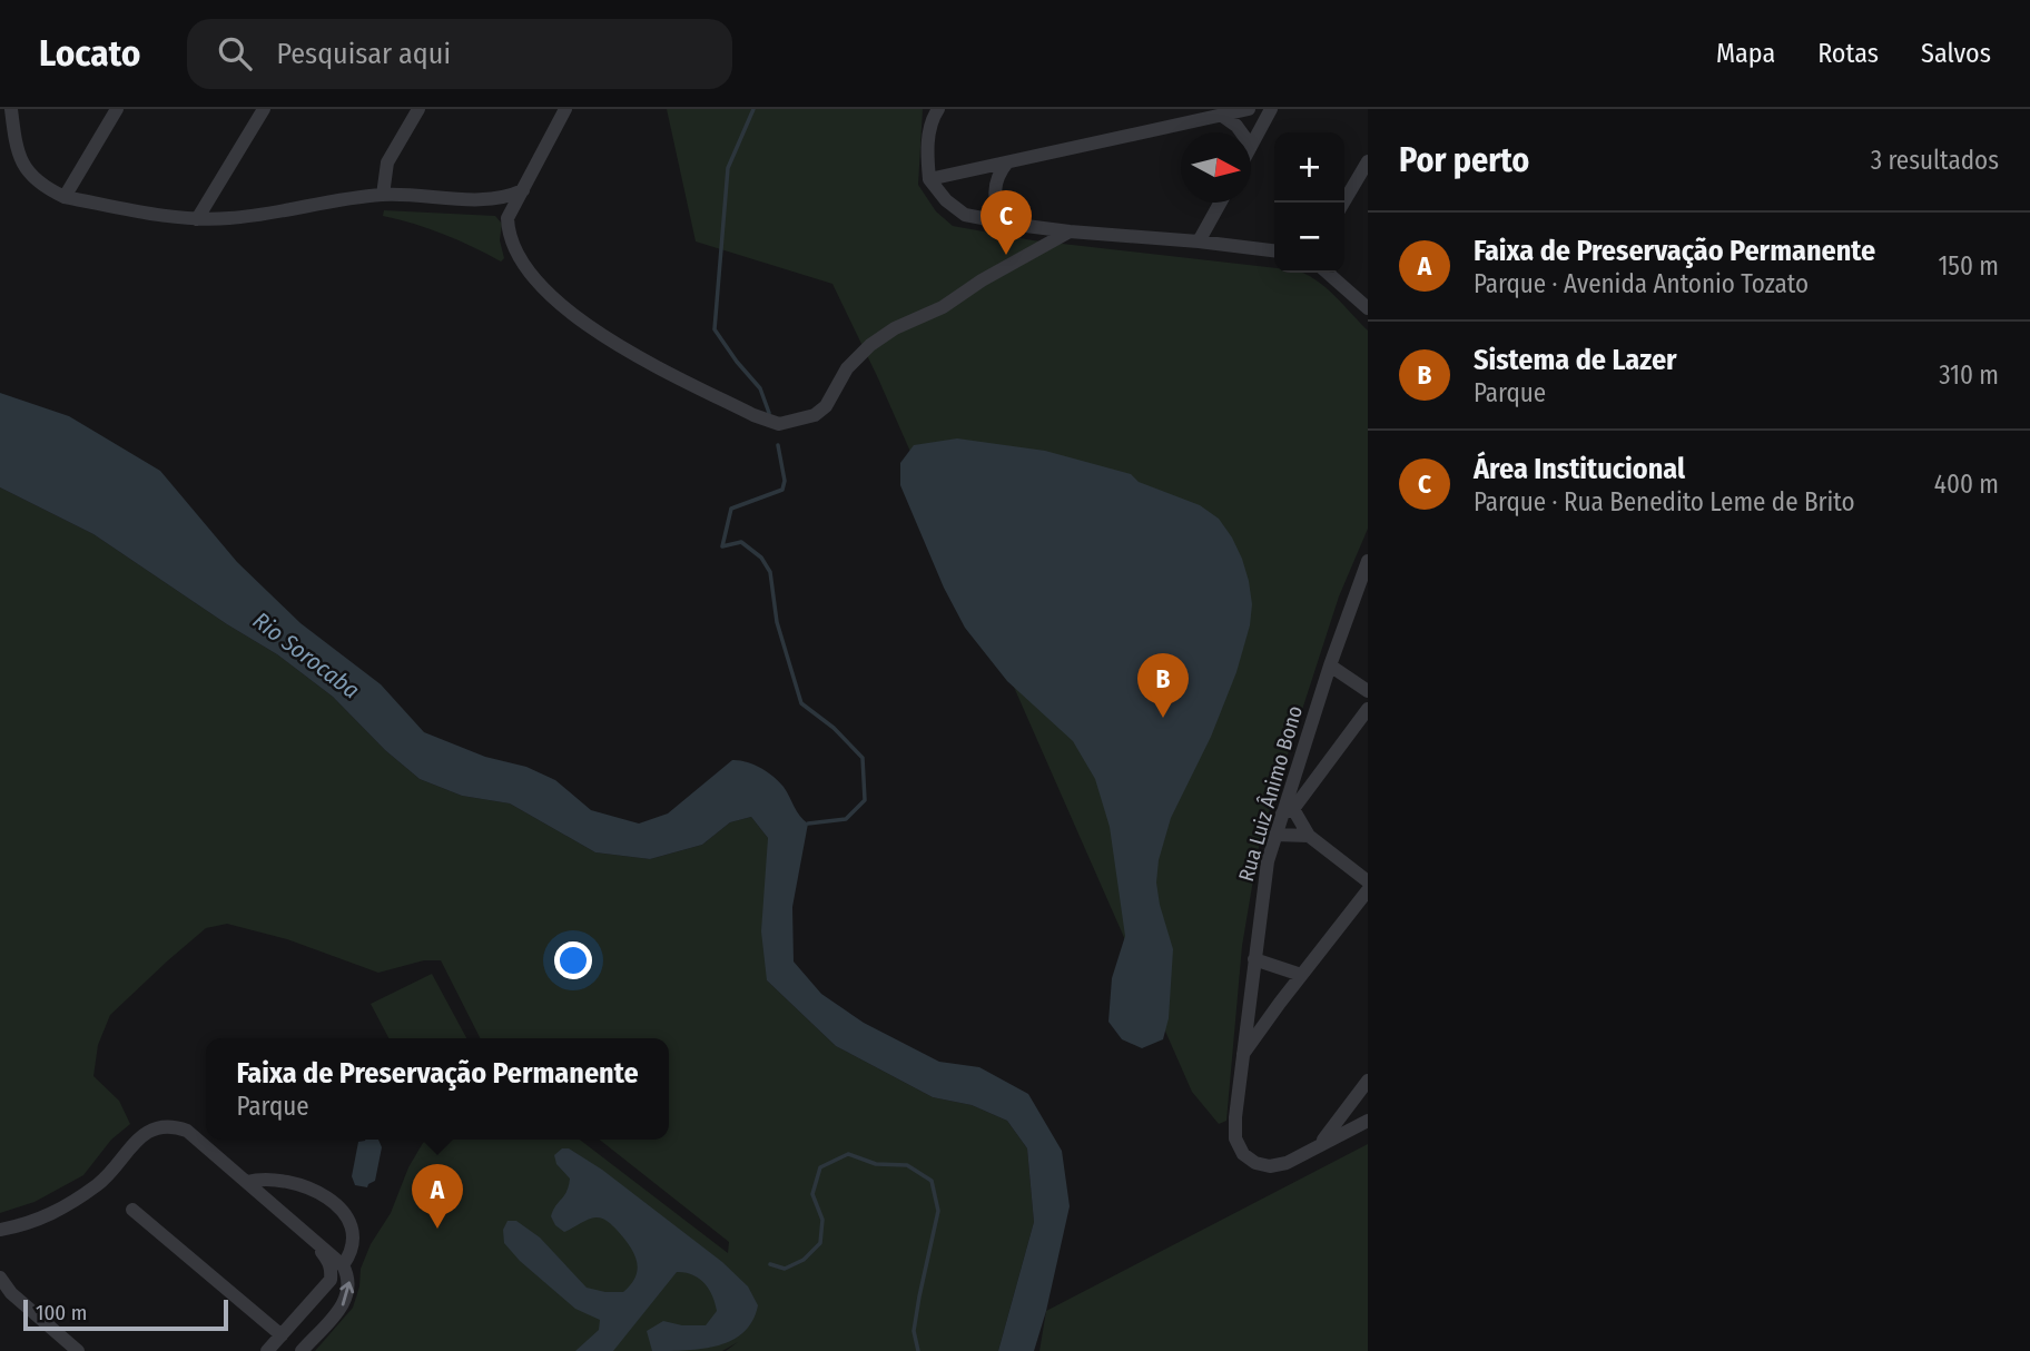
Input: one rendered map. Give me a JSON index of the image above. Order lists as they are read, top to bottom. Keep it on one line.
{"streets":{"street":["Rua Luiz Ânimo Bono"]},"water":["Rio Sorocaba"],"scale_bar":"100 m","north":"right","page":{"header":"Locato","search":"Pesquisar aqui","nav":["Mapa","Rotas","Salvos"],"heading":["Por perto","3 resultados"],"map_buttons":["+","−"],"pins":["C","B","A"],"list":[{"mark":"A","name":"Faixa de Preservação Permanente","note":"Parque · Avenida Antonio Tozato","value":"150 m"},{"mark":"B","name":"Sistema de Lazer","note":"Parque","value":"310 m"},{"mark":"C","name":"Área Institucional","note":"Parque · Rua Benedito Leme de Brito","value":"400 m"}],"popup":["Faixa de Preservação Permanente","Parque"],"scale":"100 m"}}
